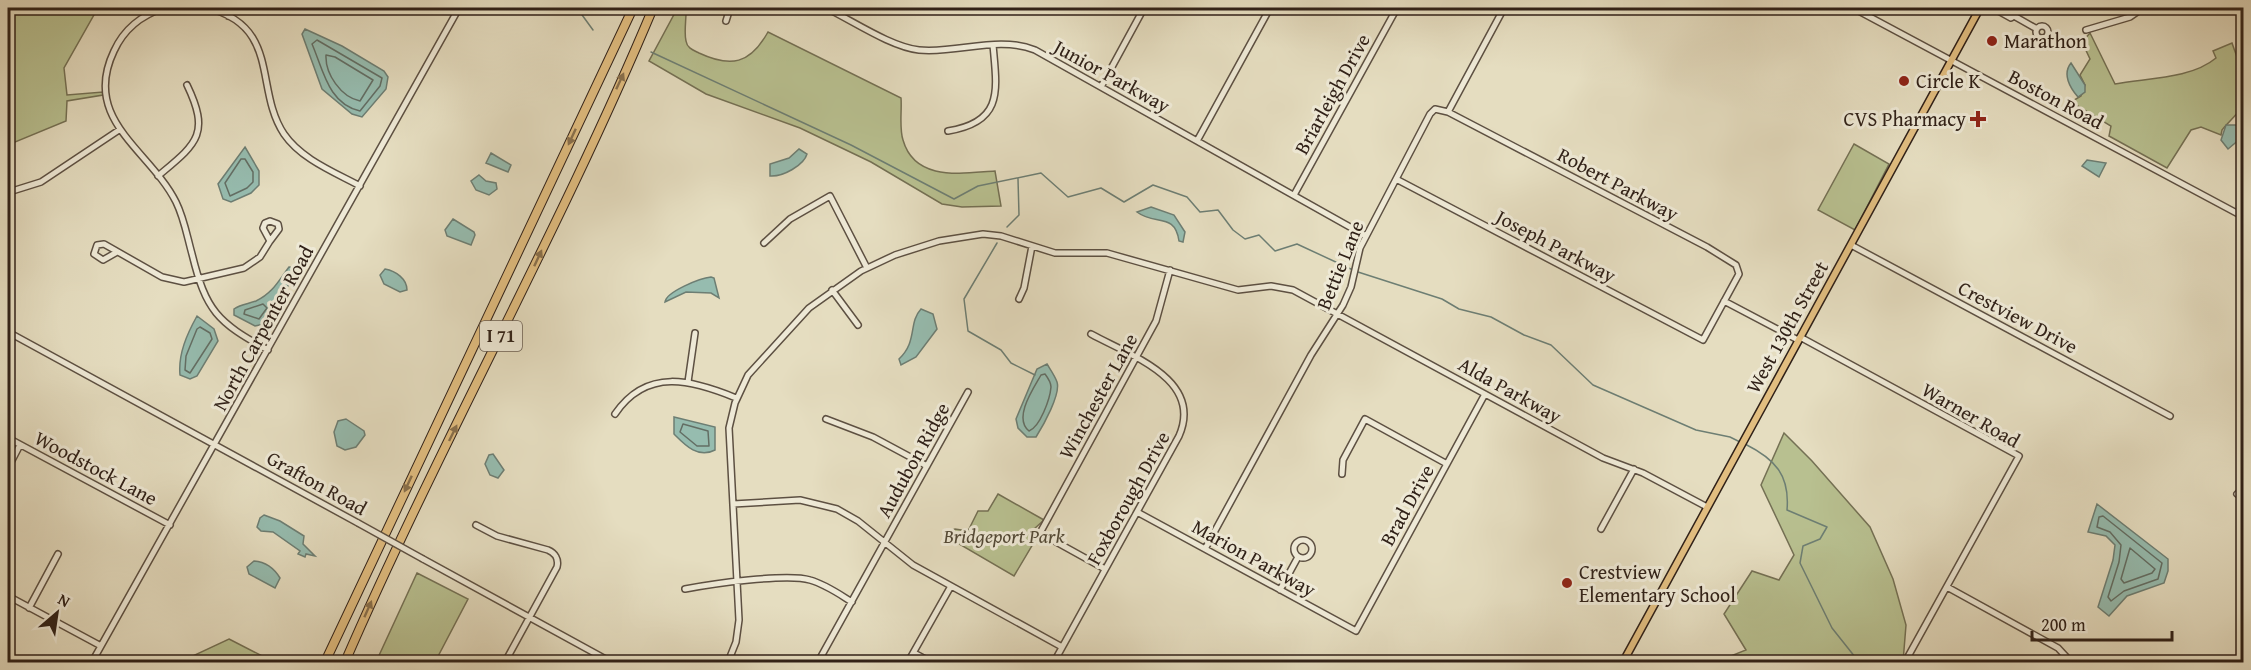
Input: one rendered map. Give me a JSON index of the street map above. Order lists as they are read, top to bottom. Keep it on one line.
{"streets":{"highway":["I 71"],"main road":["West 130th Street"],"street":["Junior Parkway","Briarleigh Drive","Boston Road","Robert Parkway","Joseph Parkway","Bettie Lane","Crestview Drive","North Carpenter Road","Alda Parkway","Winchester Lane","Warner Road","Audubon Ridge","Woodstock Lane","Grafton Road","Foxborough Drive","Brad Drive","Marion Parkway"]},"crossings":[["Junior Parkway","Briarleigh Drive"],["Junior Parkway","Bettie Lane"],["Boston Road","West 130th Street"],["Robert Parkway","Joseph Parkway"],["Robert Parkway","Bettie Lane"],["Joseph Parkway","Bettie Lane"],["Bettie Lane","Alda Parkway"],["Bettie Lane","Marion Parkway"],["Crestview Drive","West 130th Street"],["West 130th Street","Alda Parkway"],["West 130th Street","Warner Road"],["North Carpenter Road","Woodstock Lane"],["North Carpenter Road","Grafton Road"],["Alda Parkway","Winchester Lane"],["Alda Parkway","Brad Drive"],["Winchester Lane","Foxborough Drive"],["Foxborough Drive","Marion Parkway"],["Brad Drive","Marion Parkway"]],"parks":["Bridgeport Park"],"places":{"other":["Marathon","Circle K","Crestview Elementary School"],"health":["CVS Pharmacy"]},"scale_bar":"200 m","north":"top right"}
